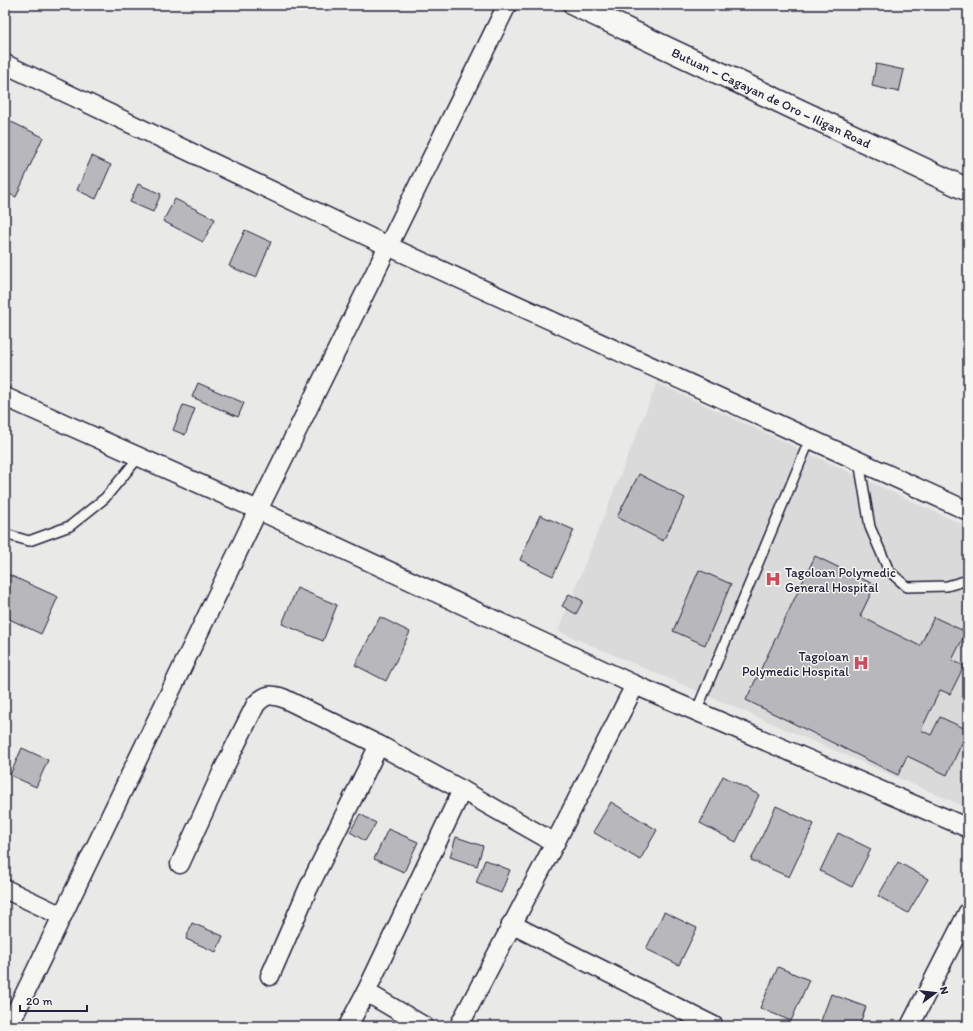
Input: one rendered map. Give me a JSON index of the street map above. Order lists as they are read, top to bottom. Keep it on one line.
{"streets":{"highway":["Butuan – Cagayan de Oro – Iligan Road"]},"places":{"hospital":["Tagoloan Polymedic General Hospital","Tagoloan Polymedic Hospital"]},"scale_bar":"20 m","north":"right"}
